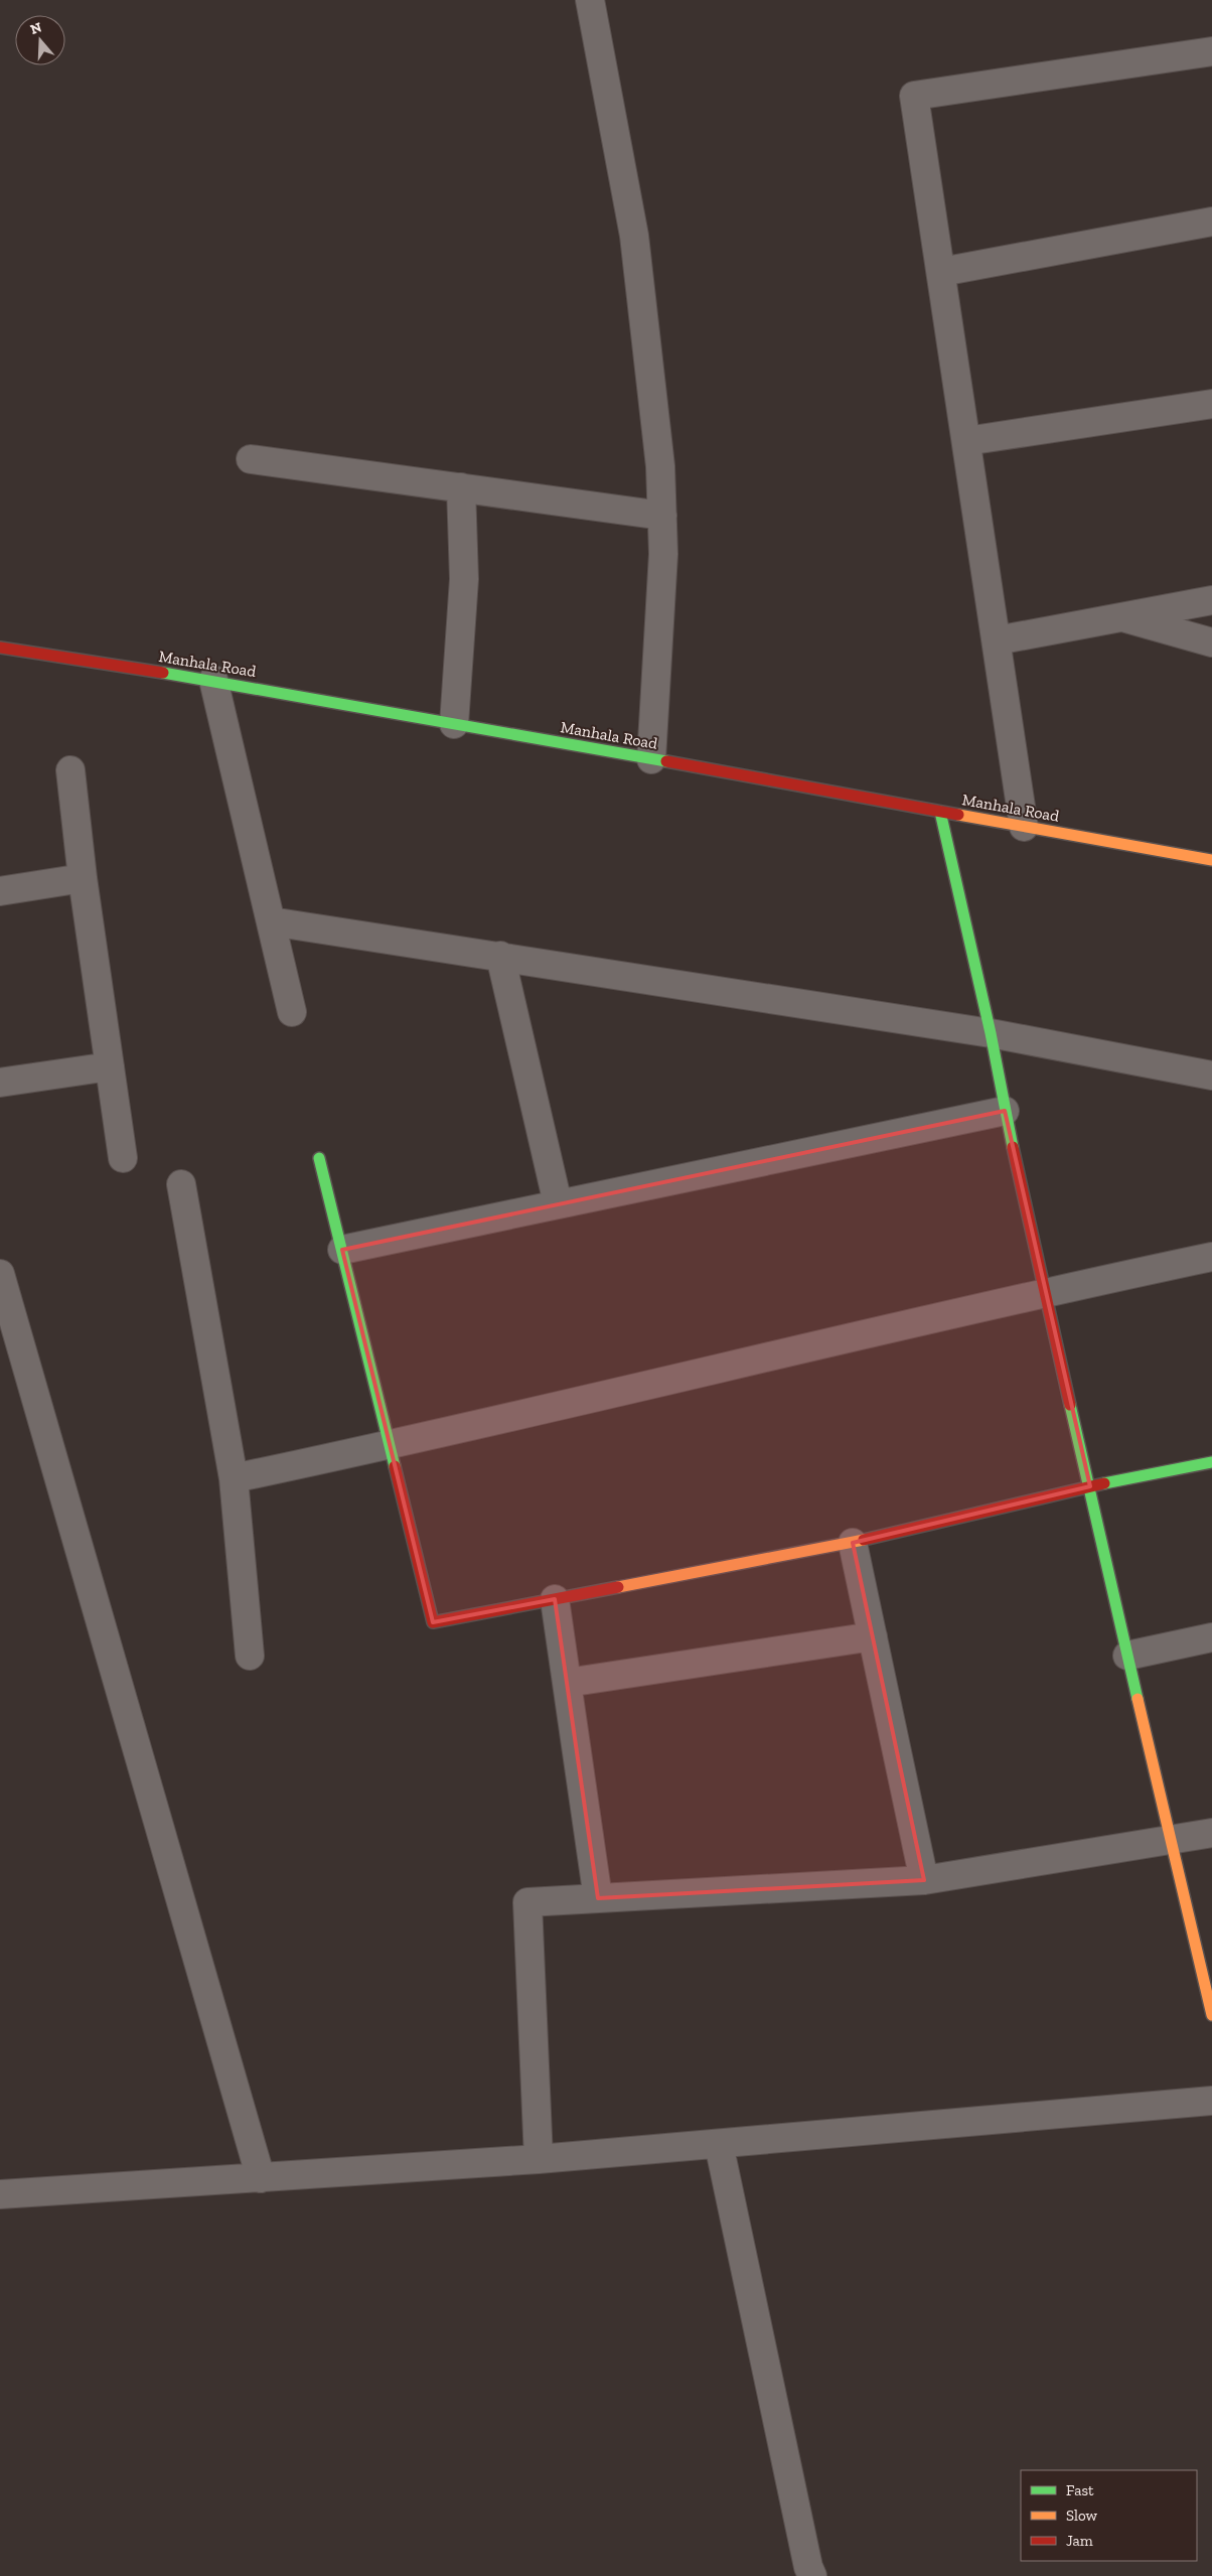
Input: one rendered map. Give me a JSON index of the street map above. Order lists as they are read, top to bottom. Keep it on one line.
{"streets":{"street":["Manhala Road"]},"legend":["Fast","Slow","Jam"],"north":"top"}
